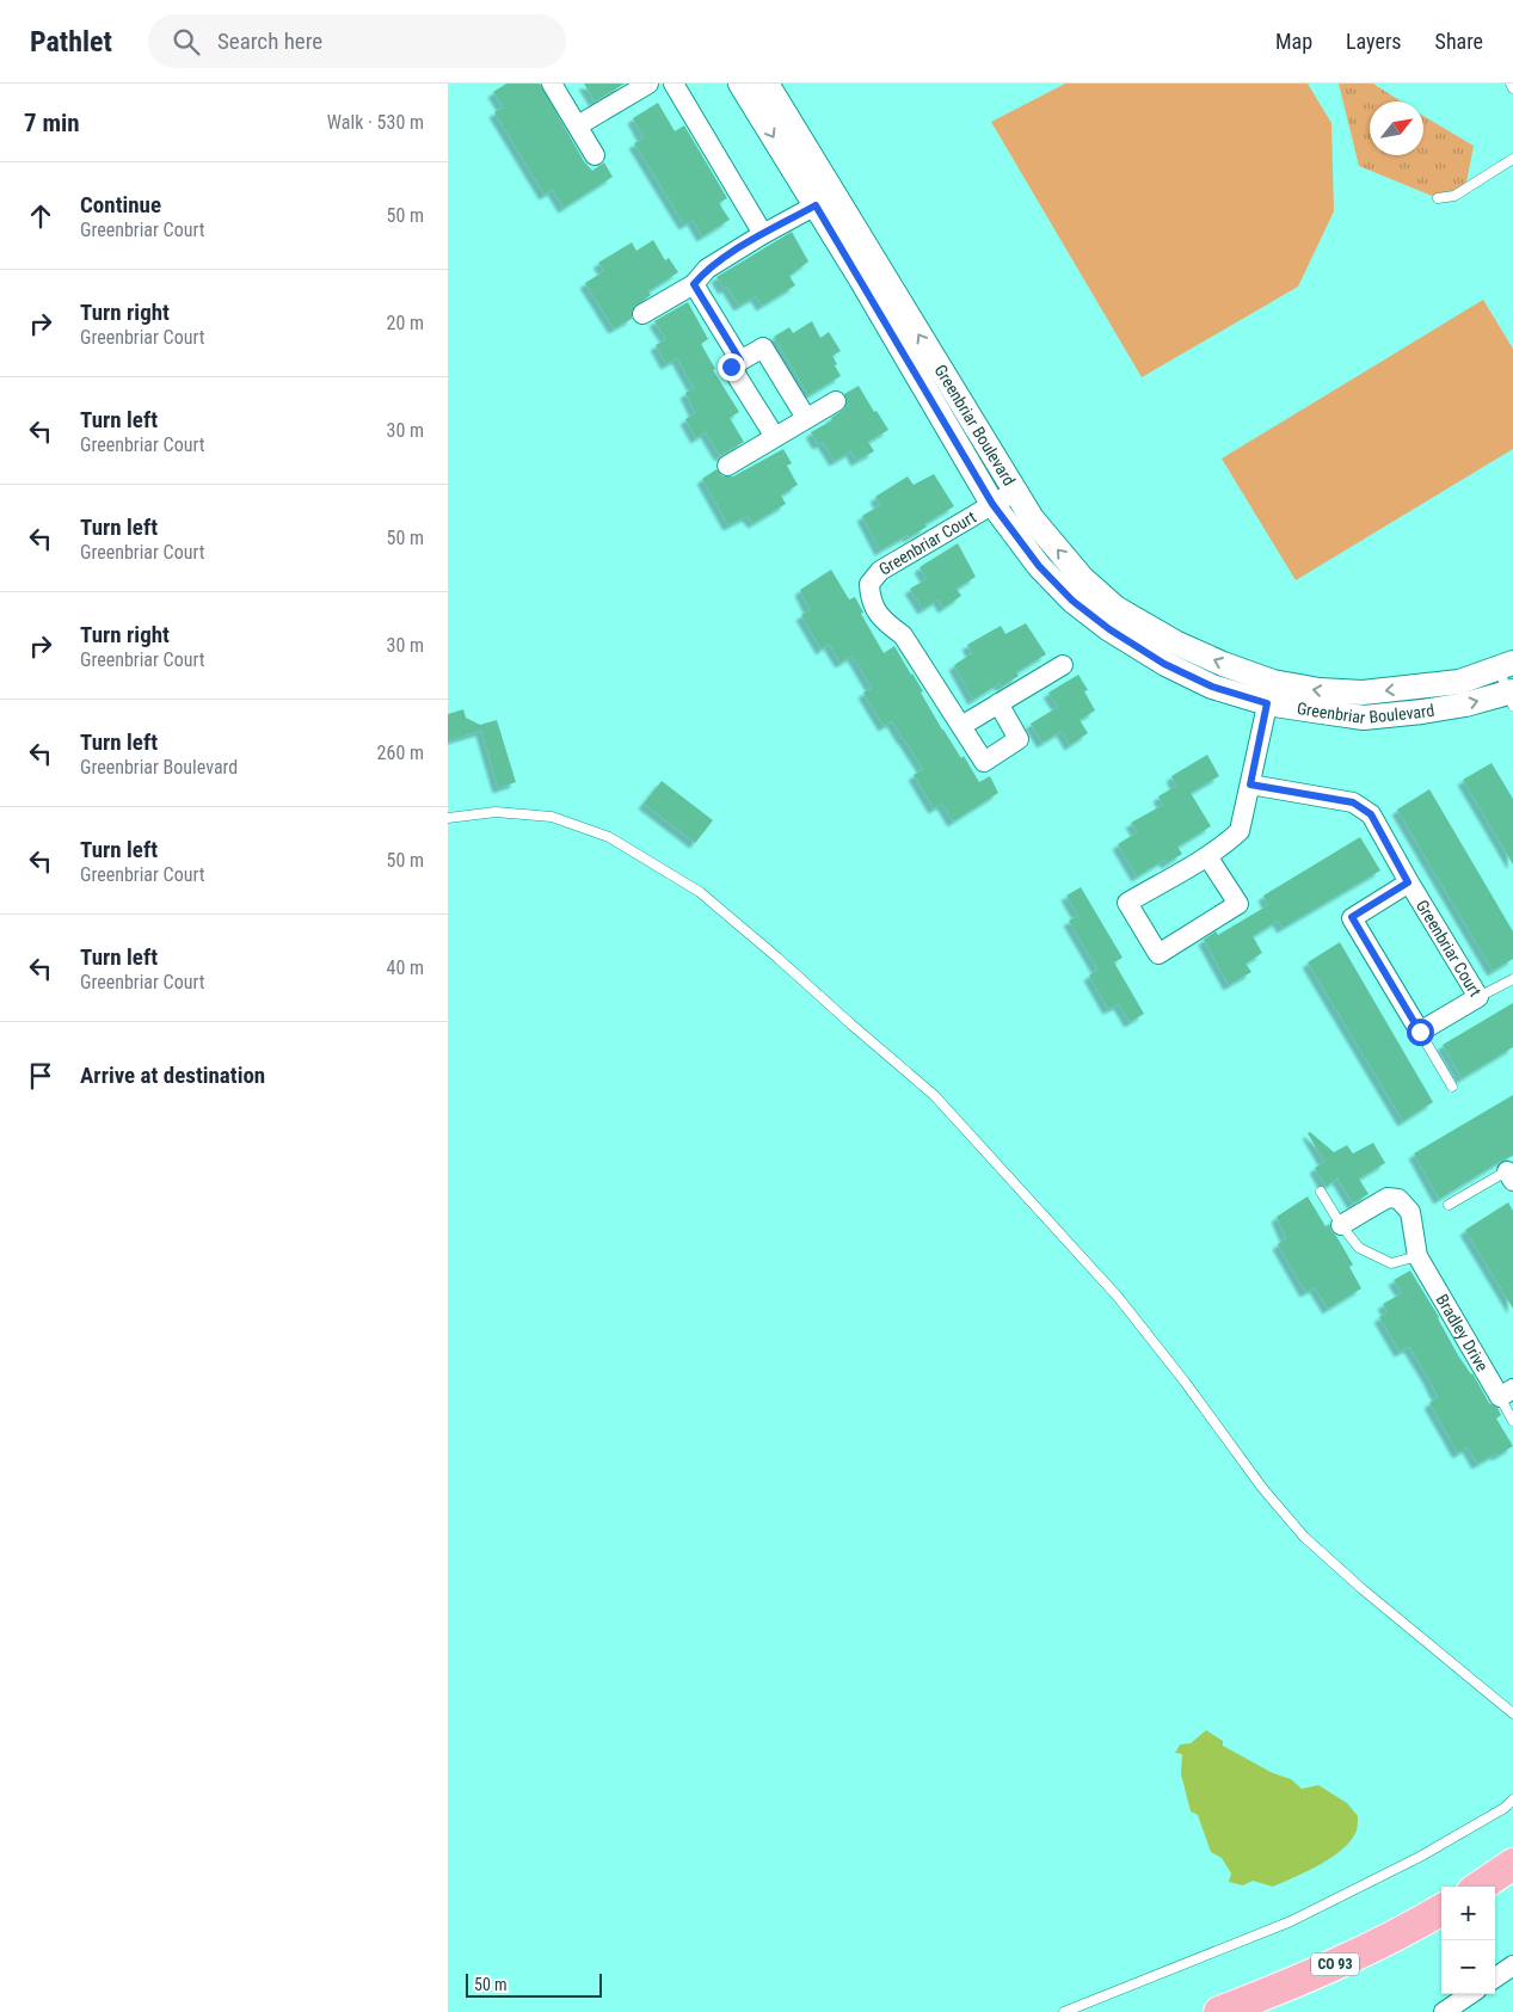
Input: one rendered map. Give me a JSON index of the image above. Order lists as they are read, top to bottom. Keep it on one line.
{"streets":{"highway":["CO 93"],"street":["Greenbriar Boulevard","Greenbriar Court","Bradley Drive"]},"crossings":[["Greenbriar Boulevard","Greenbriar Court"]],"scale_bar":"50 m","north":"top right","page":{"header":"Pathlet","search":"Search here","nav":["Map","Layers","Share"],"heading":["7 min","Walk · 530 m"],"list":[["Continue","Greenbriar Court","50 m"],["Turn right","Greenbriar Court","20 m"],["Turn left","Greenbriar Court","30 m"],["Turn left","Greenbriar Court","50 m"],["Turn right","Greenbriar Court","30 m"],["Turn left","Greenbriar Boulevard","260 m"],["Turn left","Greenbriar Court","50 m"],["Turn left","Greenbriar Court","40 m"],"Arrive at destination"],"map_buttons":["+","−"],"scale":"50 m"}}
